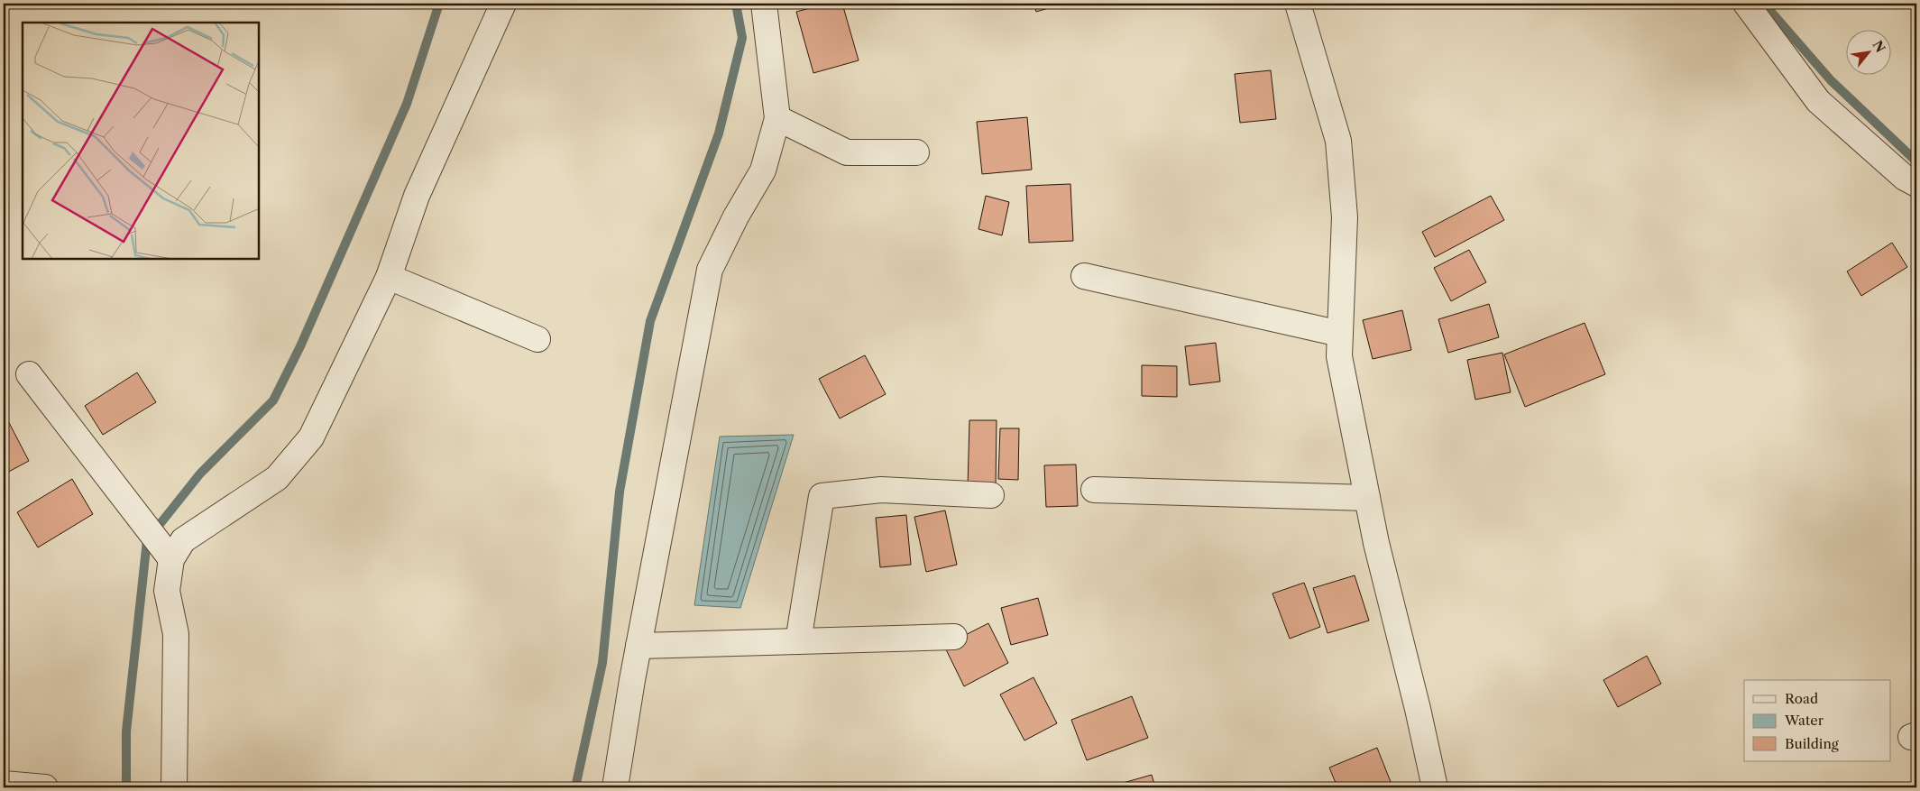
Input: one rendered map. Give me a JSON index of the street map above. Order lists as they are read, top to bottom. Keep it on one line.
{"legend":["Road","Water","Building"],"north":"top right"}
